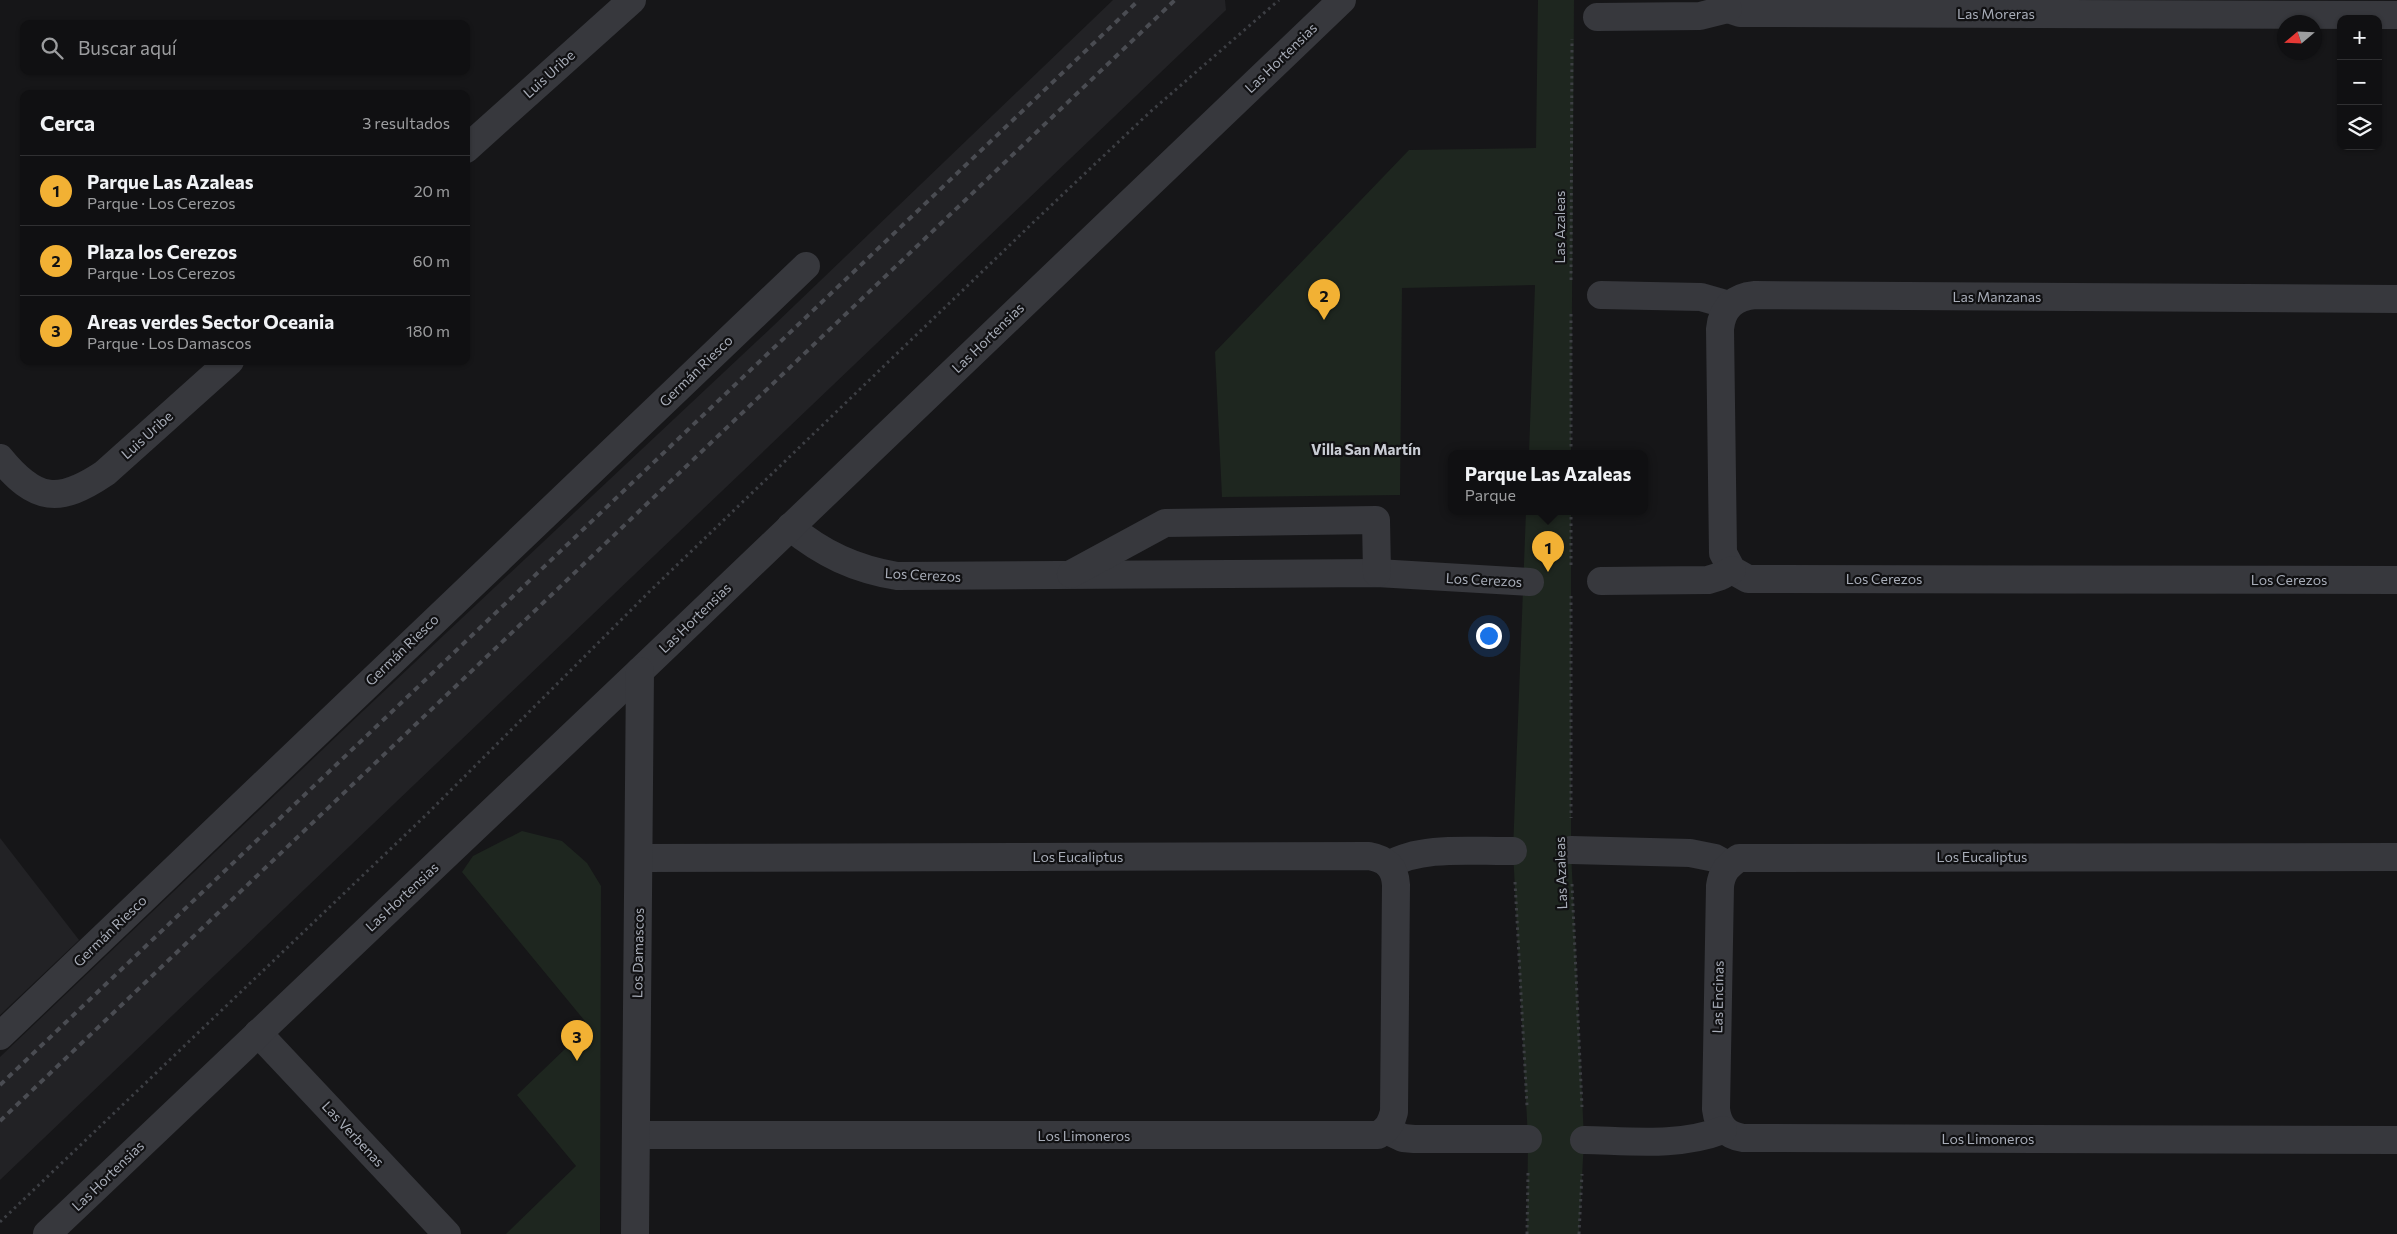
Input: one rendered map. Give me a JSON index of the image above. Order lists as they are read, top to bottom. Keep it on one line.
{"streets":{"street":["Las Moreras","Las Hortensias","Luis Uribe","Las Manzanas","Germán Riesco","Los Cerezos","Los Eucaliptus","Los Damascos","Las Encinas","Las Verbenas","Los Limoneros"],"path":["Las Azaleas"]},"crossings":[["Las Hortensias","Los Cerezos"],["Las Hortensias","Los Damascos"],["Las Hortensias","Las Verbenas"],["Los Eucaliptus","Los Damascos"],["Los Eucaliptus","Las Encinas"],["Los Damascos","Los Limoneros"],["Las Encinas","Los Limoneros"]],"districts":["Villa San Martín"],"north":"left","page":{"map_buttons":["+","−"],"search":"Buscar aquí","heading":["Cerca","3 resultados"],"list":[{"mark":"1","name":"Parque Las Azaleas","note":"Parque · Los Cerezos","value":"20 m"},{"mark":"2","name":"Plaza los Cerezos","note":"Parque · Los Cerezos","value":"60 m"},{"mark":"3","name":"Areas verdes Sector Oceania","note":"Parque · Los Damascos","value":"180 m"}],"pins":["2","1","3"],"popup":["Parque Las Azaleas","Parque"]}}
